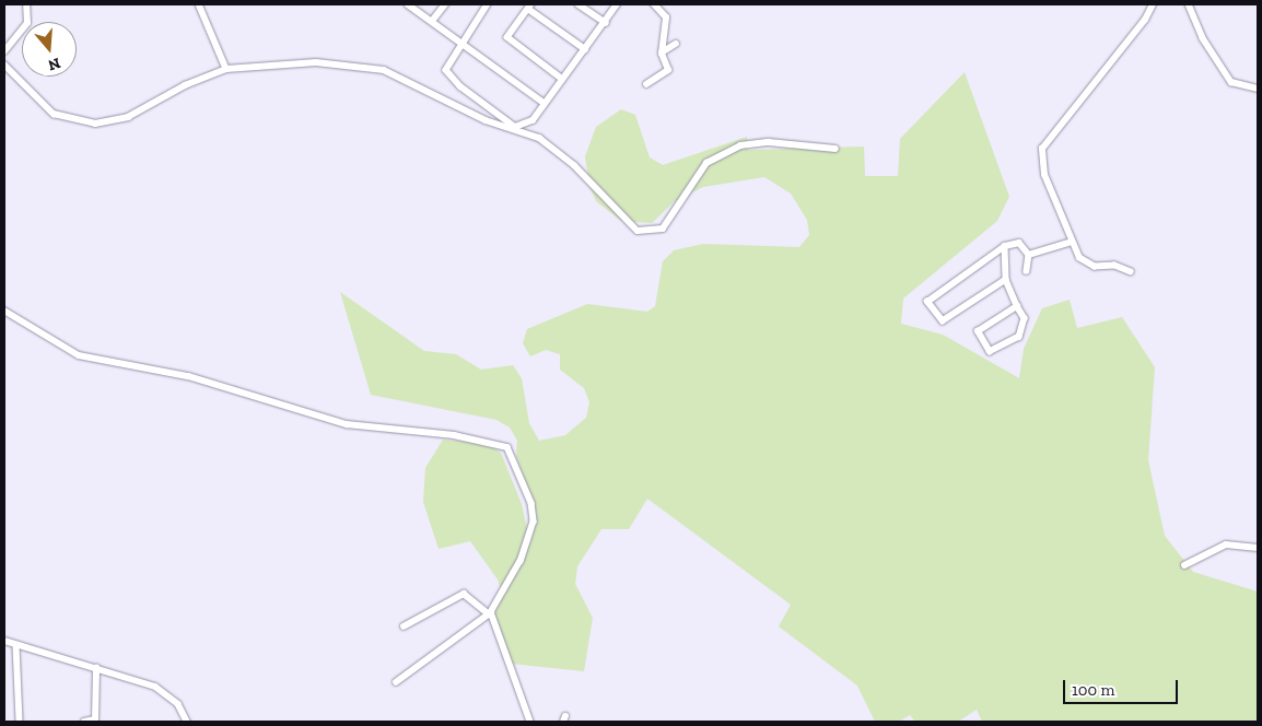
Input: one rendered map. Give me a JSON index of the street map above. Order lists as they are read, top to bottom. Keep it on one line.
{"scale_bar":"100 m","north":"bottom"}
